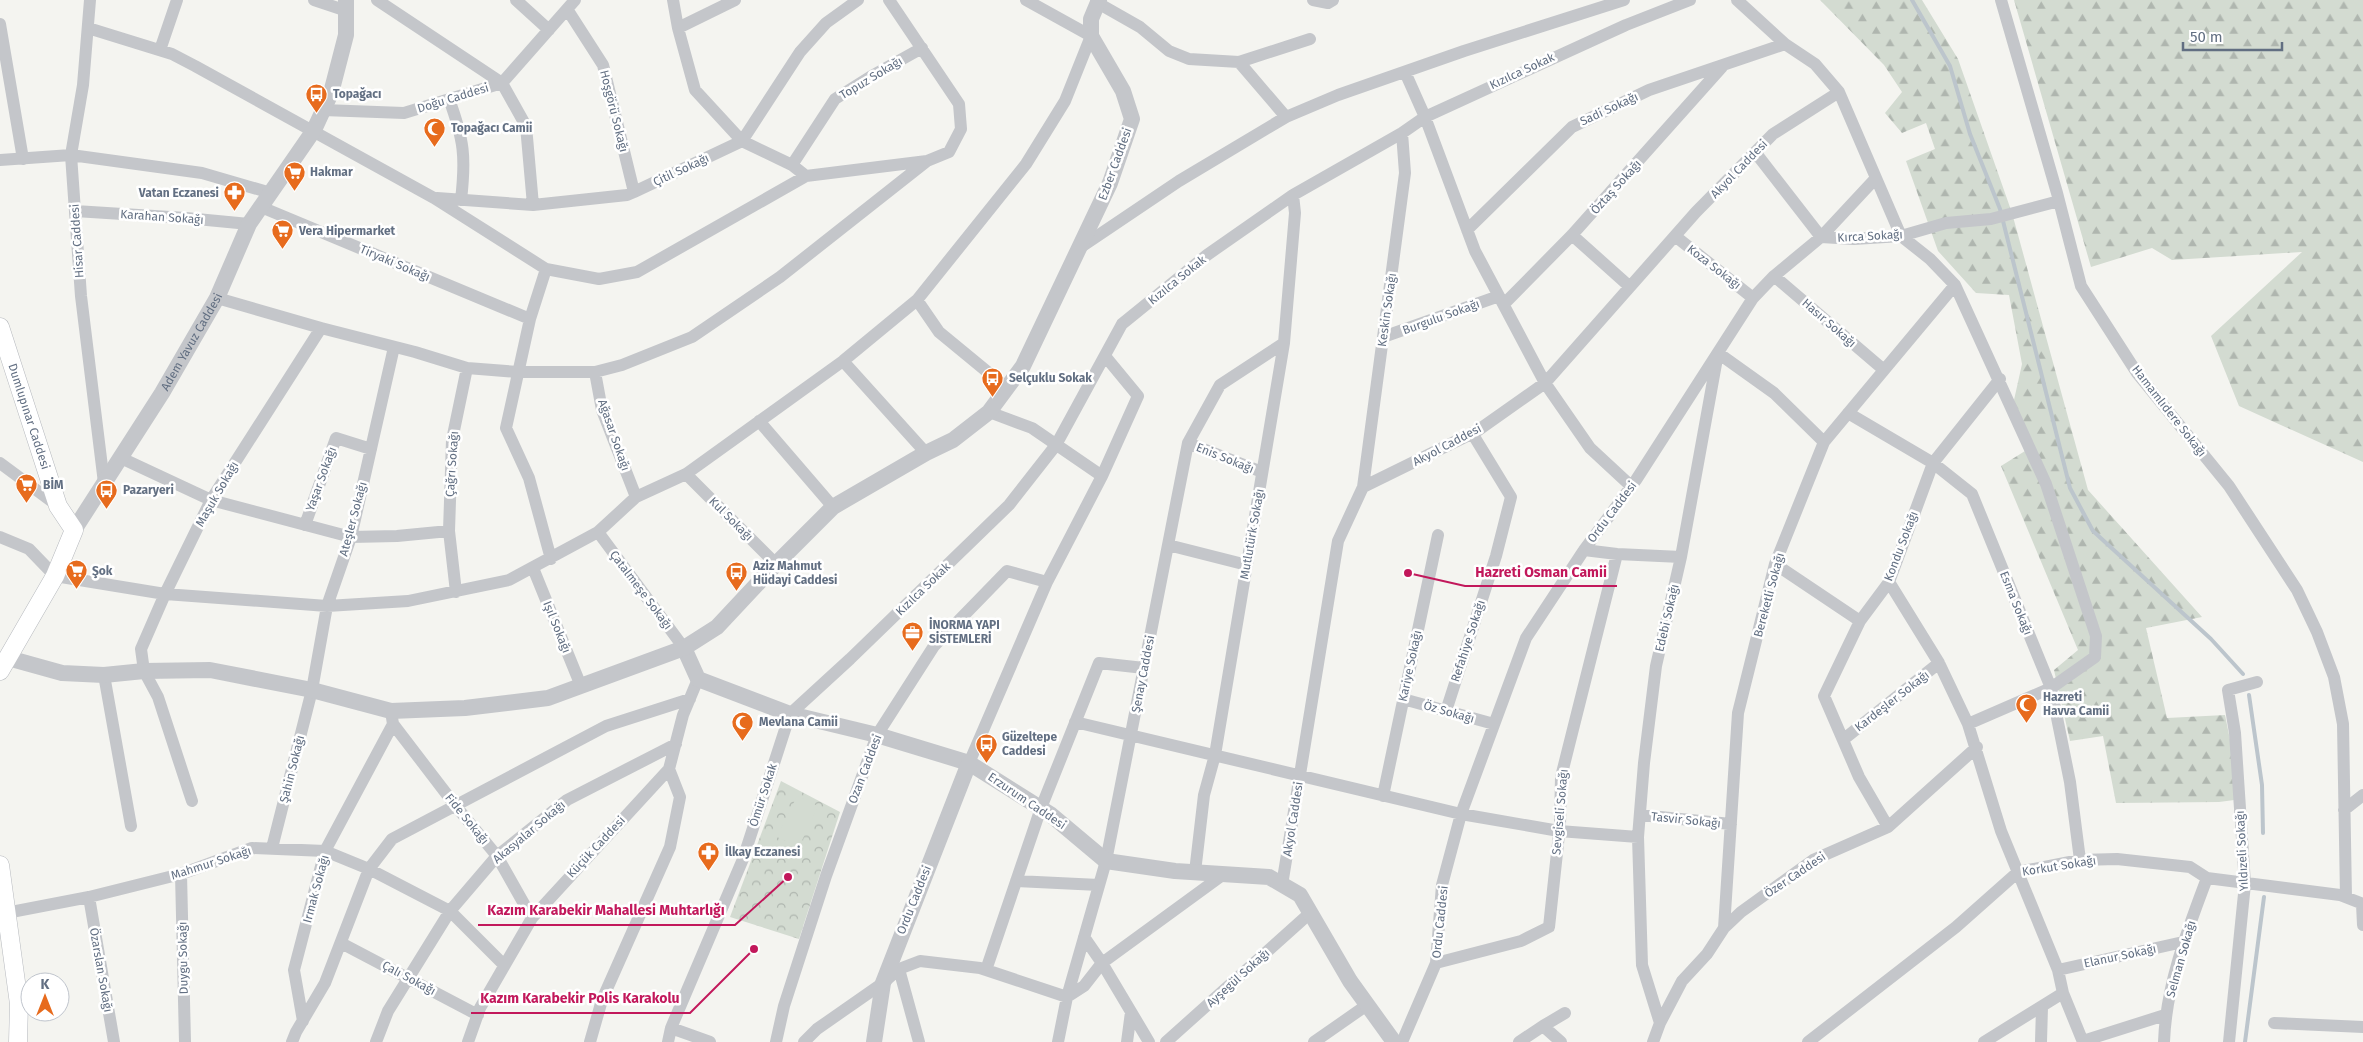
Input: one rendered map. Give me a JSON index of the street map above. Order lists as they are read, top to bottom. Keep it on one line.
{"streets":{"main road":["Adem Yavuz Caddesi","Dumlupınar Caddesi"],"street":["Kızılca Sokak","Topuz Sokağı","Doğu Caddesi","Sadi Sokağı","Hoşgörü Sokağı","Ezber Caddesi","Akyol Caddesi","Çitil Sokağı","Öztaş Sokağı","Karahan Sokağı","Kırca Sokağı","Hisar Caddesi","Tiryaki Sokağı","Koza Sokağı","Keskin Sokağı","Burgulu Sokağı","Hasır Sokağı","Hamamlıdere Sokağı","Ağasar Sokağı","Enis Sokağı","Çağrı Sokağı","Yaşar Sokağı","Maşuk Sokağı","Ordu Caddesi","Ateşler Sokağı","Kul Sokağı","Mutlutürk Sokağı","Kondu Sokağı","Çatalmeşe Sokağı","Bereketli Sokağı","Esma Sokağı","Edebi Sokağı","Işıl Sokağı","Refahiye Sokağı","Kariye Sokağı","Şenay Caddesi","Kardeşler Sokağı","Öz Sokağı","Şahin Sokağı","Ozan Caddesi","Ömür Sokak","Erzurum Caddesi","Sevgiseli Sokağı","Fide Sokağı","Tasvir Sokağı","Akasyalar Sokağı","Küçük Caddesi","Yıldızeli Sokağı","Mahmur Sokağı","Korkut Sokağı","Özer Caddesi","Irmak Sokağı","Elanur Sokağı","Duygu Sokağı","Selman Sokağı","Özarslan Sokağı","Çalı Sokağı","Ayşegül Sokağı"]},"crossings":[["Kızılca Sokak","Keskin Sokağı"],["Kızılca Sokak","Mutlutürk Sokağı"],["Kızılca Sokak","Ömür Sokak"],["Kızılca Sokak","Erzurum Caddesi"],["Doğu Caddesi","Hoşgörü Sokağı"],["Doğu Caddesi","Adem Yavuz Caddesi"],["Sadi Sokağı","Öztaş Sokağı"],["Hoşgörü Sokağı","Çitil Sokağı"],["Ezber Caddesi","Adem Yavuz Caddesi"],["Ezber Caddesi","Maşuk Sokağı"],["Ezber Caddesi","Ateşler Sokağı"],["Ezber Caddesi","Kul Sokağı"],["Ezber Caddesi","Çatalmeşe Sokağı"],["Ezber Caddesi","Işıl Sokağı"],["Ezber Caddesi","Şahin Sokağı"],["Ezber Caddesi","Fide Sokağı"],["Ezber Caddesi","Irmak Sokağı"],["Akyol Caddesi","Kırca Sokağı"],["Akyol Caddesi","Koza Sokağı"],["Akyol Caddesi","Keskin Sokağı"],["Akyol Caddesi","Refahiye Sokağı"],["Öztaş Sokağı","Burgulu Sokağı"],["Karahan Sokağı","Hisar Caddesi"],["Karahan Sokağı","Adem Yavuz Caddesi"],["Kırca Sokağı","Hamamlıdere Sokağı"],["Kırca Sokağı","Ordu Caddesi"],["Hisar Caddesi","Adem Yavuz Caddesi"],["Tiryaki Sokağı","Adem Yavuz Caddesi"],["Koza Sokağı","Ordu Caddesi"],["Keskin Sokağı","Burgulu Sokağı"],["Hasır Sokağı","Ordu Caddesi"],["Hasır Sokağı","Bereketli Sokağı"],["Adem Yavuz Caddesi","Dumlupınar Caddesi"],["Hamamlıdere Sokağı","Korkut Sokağı"],["Enis Sokağı","Mutlutürk Sokağı"],["Enis Sokağı","Şenay Caddesi"],["Yaşar Sokağı","Ateşler Sokağı"],["Ordu Caddesi","Edebi Sokağı"],["Ordu Caddesi","Öz Sokağı"],["Ordu Caddesi","Erzurum Caddesi"],["Ordu Caddesi","Sevgiseli Sokağı"],["Ateşler Sokağı","Şahin Sokağı"],["Mutlutürk Sokağı","Şenay Caddesi"],["Kondu Sokağı","Esma Sokağı"],["Kondu Sokağı","Kardeşler Sokağı"],["Kondu Sokağı","Özer Caddesi"],["Bereketli Sokağı","Esma Sokağı"],["Bereketli Sokağı","Tasvir Sokağı"],["Bereketli Sokağı","Özer Caddesi"],["Esma Sokağı","Korkut Sokağı"],["Edebi Sokağı","Tasvir Sokağı"],["Edebi Sokağı","Özer Caddesi"],["Refahiye Sokağı","Öz Sokağı"],["Kariye Sokağı","Öz Sokağı"],["Şenay Caddesi","Erzurum Caddesi"],["Şahin Sokağı","Mahmur Sokağı"],["Ozan Caddesi","Erzurum Caddesi"],["Ömür Sokak","Erzurum Caddesi"],["Erzurum Caddesi","Küçük Caddesi"],["Fide Sokağı","Akasyalar Sokağı"],["Fide Sokağı","Küçük Caddesi"],["Fide Sokağı","Irmak Sokağı"],["Akasyalar Sokağı","Küçük Caddesi"],["Akasyalar Sokağı","Mahmur Sokağı"],["Akasyalar Sokağı","Çalı Sokağı"],["Küçük Caddesi","Mahmur Sokağı"],["Küçük Caddesi","Çalı Sokağı"],["Yıldızeli Sokağı","Korkut Sokağı"],["Mahmur Sokağı","Irmak Sokağı"],["Mahmur Sokağı","Duygu Sokağı"],["Mahmur Sokağı","Özarslan Sokağı"],["Korkut Sokağı","Selman Sokağı"],["Elanur Sokağı","Selman Sokağı"]],"places":{"bus stop":["Topağacı","Selçuklu Sokak","Pazaryeri","Aziz Mahmut Hüdayi Caddesi","Güzeltepe Caddesi"],"mosque":["Topağacı Camii","Hazreti Havva Camii","Mevlana Camii"],"supermarket":["Hakmar","Vera Hipermarket","BİM","Şok"],"pharmacy":["Vatan Eczanesi","İlkay Eczanesi"],"other":["Hazreti Osman Camii","Kazım Karabekir Mahallesi Muhtarlığı","Kazım Karabekir Polis Karakolu"],"office":["İNORMA YAPI SİSTEMLERİ"]},"scale_bar":"50 m","north":"top"}
